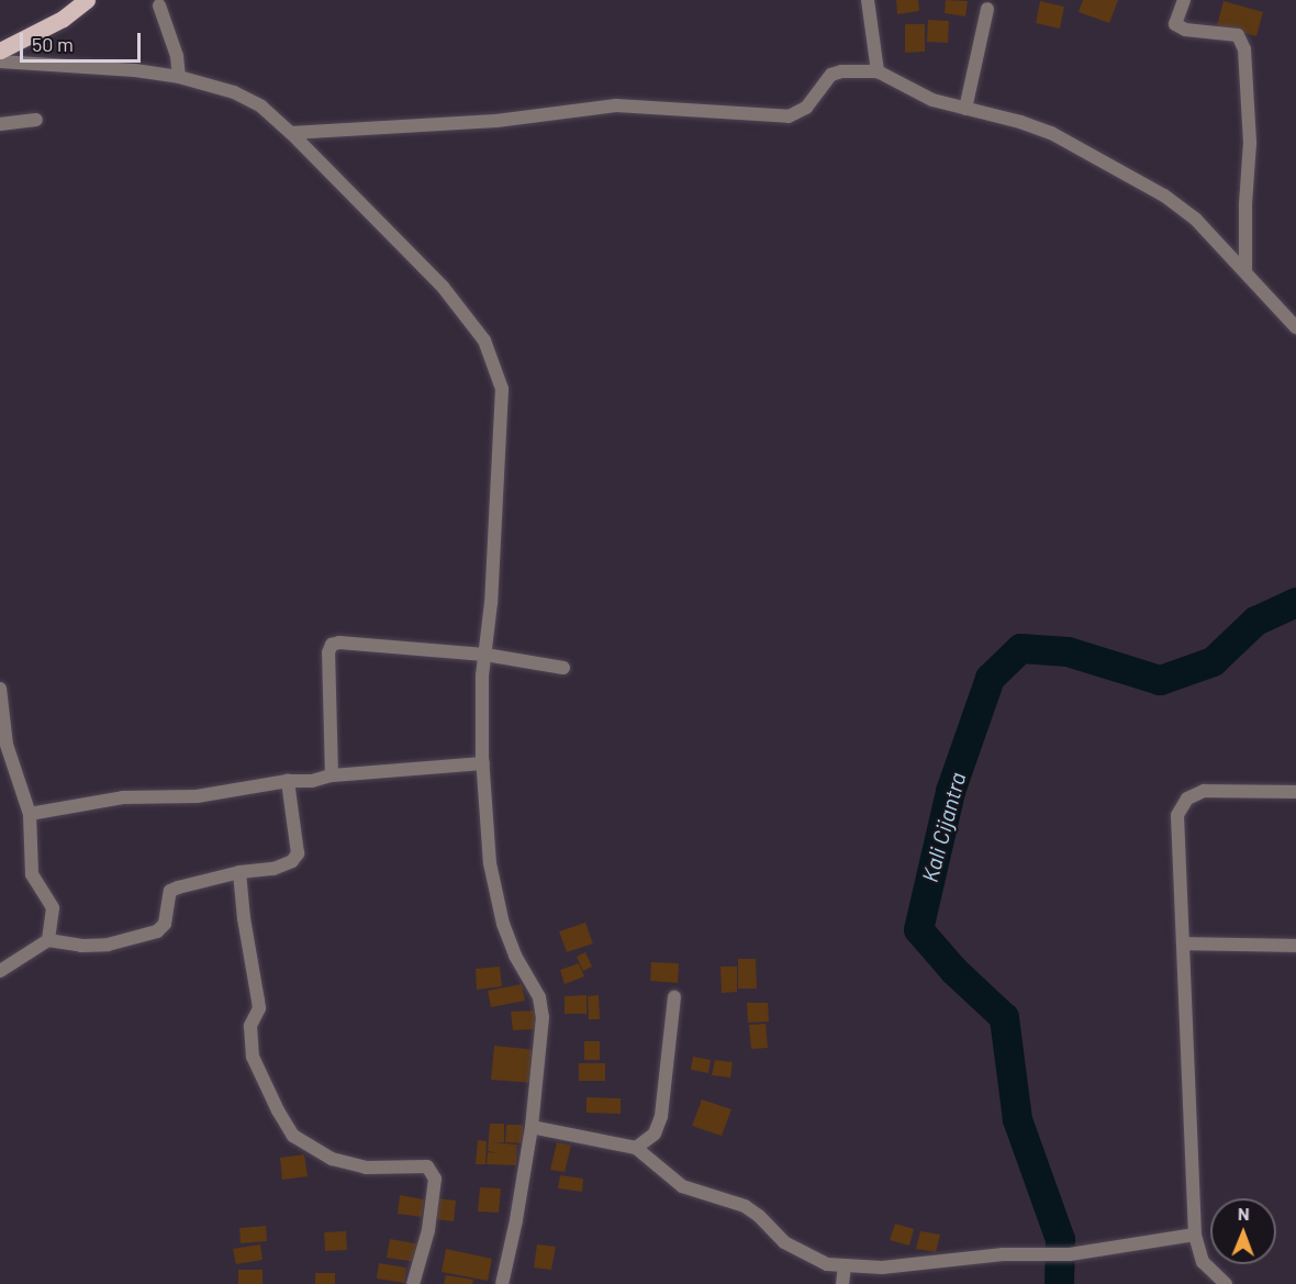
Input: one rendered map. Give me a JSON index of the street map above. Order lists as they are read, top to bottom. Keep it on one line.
{"water":["Kali Cijantra"],"scale_bar":"50 m","north":"top"}
